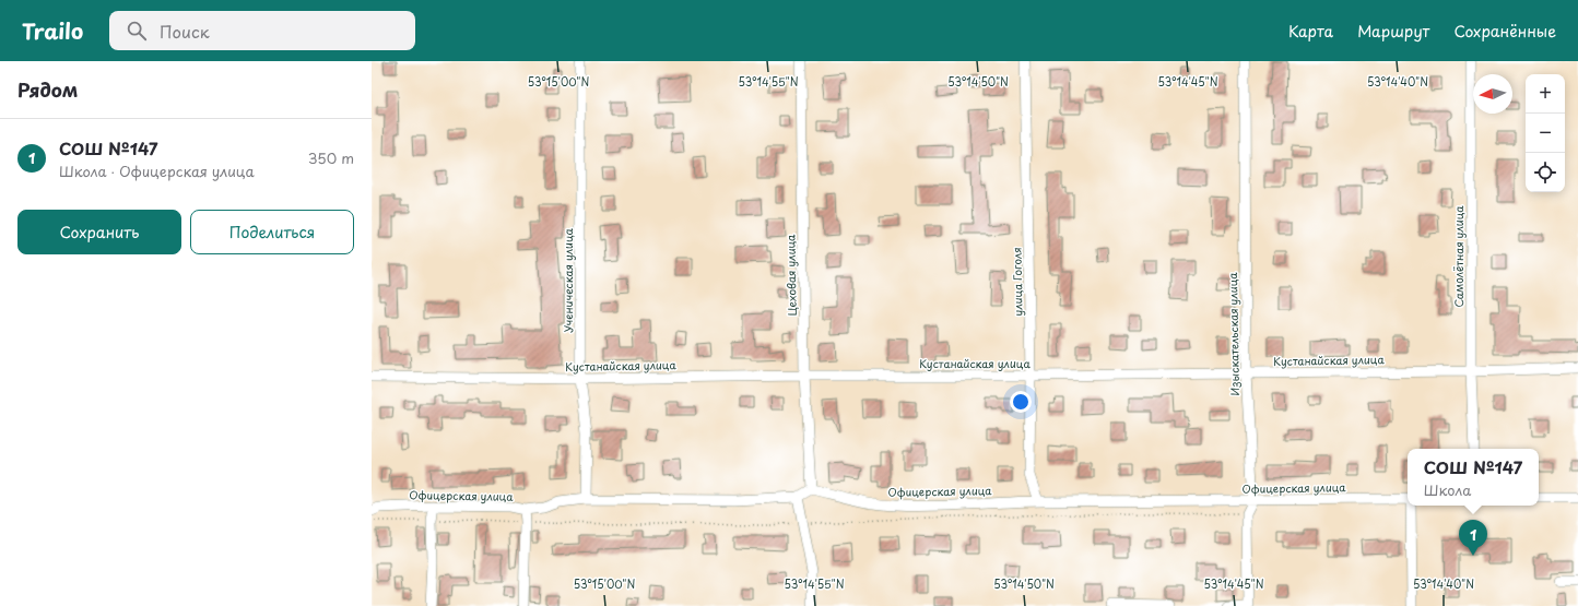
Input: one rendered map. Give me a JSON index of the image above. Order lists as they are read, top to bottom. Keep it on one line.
{"streets":{"street":["Самолётная улица","Цеховая улица","Ученическая улица","улица Гоголя","Изыскательская улица","Кустанайская улица","Офицерская улица"]},"crossings":[["Самолётная улица","Кустанайская улица"],["Цеховая улица","Кустанайская улица"],["Цеховая улица","Офицерская улица"],["Ученическая улица","Кустанайская улица"],["Ученическая улица","Офицерская улица"],["улица Гоголя","Кустанайская улица"],["улица Гоголя","Офицерская улица"],["Изыскательская улица","Кустанайская улица"],["Изыскательская улица","Офицерская улица"]],"north":"left","page":{"header":"Trailo","search":"Поиск","nav":["Карта","Маршрут","Сохранённые"],"heading":"Рядом","map_buttons":["+","−"],"list":[{"mark":"1","name":"СОШ №147","note":"Школа · Офицерская улица","value":"350 m"}],"buttons":["Сохранить","Поделиться"],"popup":["СОШ №147","Школа"],"pins":"1"},"coordinates":["53°15'00\"N","53°14'55\"N","53°14'50\"N","53°14'45\"N","53°14'40\"N"]}
